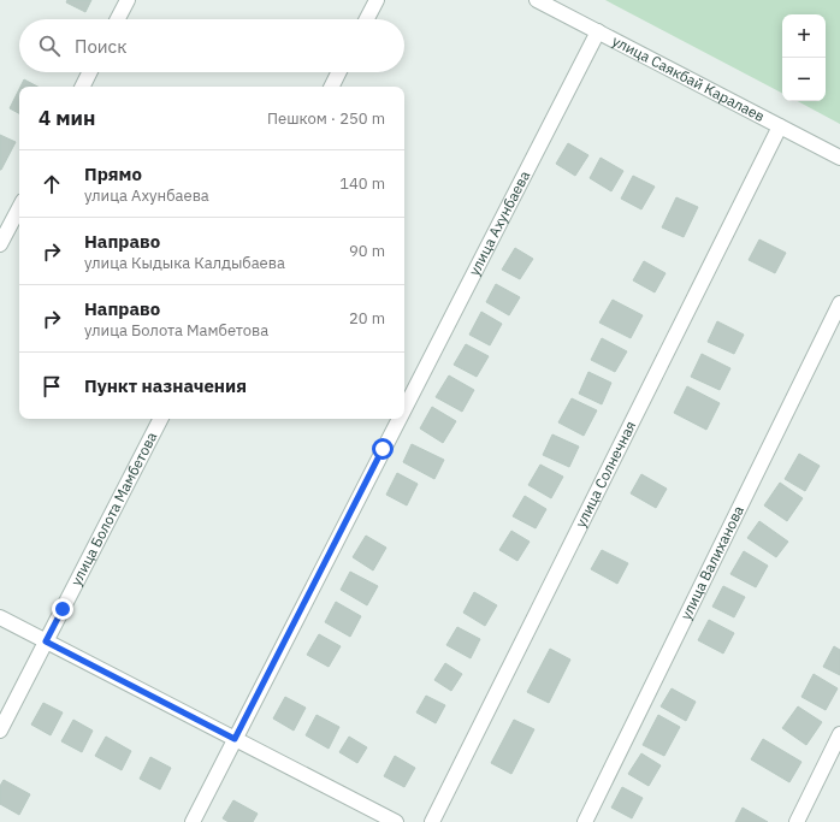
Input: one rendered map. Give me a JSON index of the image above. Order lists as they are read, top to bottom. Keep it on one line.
{"streets":{"street":["улица Саякбай Каралаев","улица Ахунбаева","улица Солнечная","улица Болота Мамбетова","улица Валиханова"]},"crossings":[["улица Саякбай Каралаев","улица Ахунбаева"],["улица Саякбай Каралаев","улица Солнечная"]],"page":{"map_buttons":["+","−"],"search":"Поиск","heading":["4 мин","Пешком · 250 m"],"list":[["Прямо","улица Ахунбаева","140 m"],["Направо","улица Кыдыка Калдыбаева","90 m"],["Направо","улица Болота Мамбетова","20 m"],"Пункт назначения"]}}
